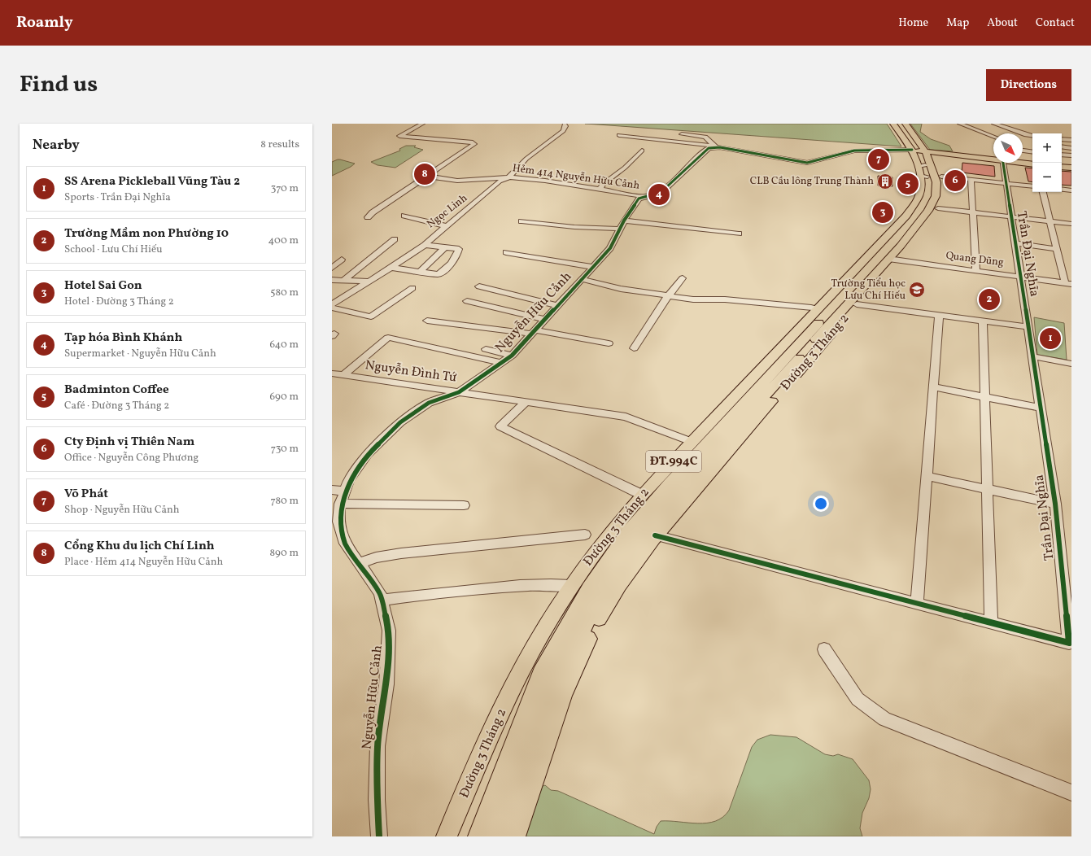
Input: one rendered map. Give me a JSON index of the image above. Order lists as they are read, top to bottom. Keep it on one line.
{"streets":{"main road":["Đường 3 Tháng 2","ĐT.994C"],"street":["Hẻm 414 Nguyễn Hữu Cảnh","Ngọc Linh","Trần Đại Nghĩa","Quang Dũng","Nguyễn Hữu Cảnh","Nguyễn Đình Tứ"]},"crossings":[["Hẻm 414 Nguyễn Hữu Cảnh","Ngọc Linh"],["Hẻm 414 Nguyễn Hữu Cảnh","Nguyễn Hữu Cảnh"],["Trần Đại Nghĩa","Quang Dũng"],["Quang Dũng","Đường 3 Tháng 2"],["Nguyễn Hữu Cảnh","Nguyễn Đình Tứ"],["Đường 3 Tháng 2","Nguyễn Đình Tứ"]],"places":{"building":["CLB Cầu lông Trung Thành"],"school or university":["Trường Tiểu học Lưu Chí Hiếu"]},"north":"bottom right","page":{"header":"Roamly","nav":["Home","Map","About","Contact"],"title":"Find us","buttons":"Directions","heading":["Nearby","8 results"],"map_buttons":["+","−"],"pins":["7","8","6","5","4","3","2","1"],"list":[{"mark":"1","name":"SS Arena Pickleball Vũng Tàu 2","note":"Sports · Trần Đại Nghĩa","value":"370 m"},{"mark":"2","name":"Trường Mầm non Phường 10","note":"School · Lưu Chí Hiếu","value":"400 m"},{"mark":"3","name":"Hotel Sai Gon","note":"Hotel · Đường 3 Tháng 2","value":"580 m"},{"mark":"4","name":"Tạp hóa Bình Khánh","note":"Supermarket · Nguyễn Hữu Cảnh","value":"640 m"},{"mark":"5","name":"Badminton Coffee","note":"Café · Đường 3 Tháng 2","value":"690 m"},{"mark":"6","name":"Cty Định vị Thiên Nam","note":"Office · Nguyễn Công Phương","value":"730 m"},{"mark":"7","name":"Võ Phát","note":"Shop · Nguyễn Hữu Cảnh","value":"780 m"},{"mark":"8","name":"Cổng Khu du lịch Chí Linh","note":"Place · Hẻm 414 Nguyễn Hữu Cảnh","value":"890 m"}]}}
